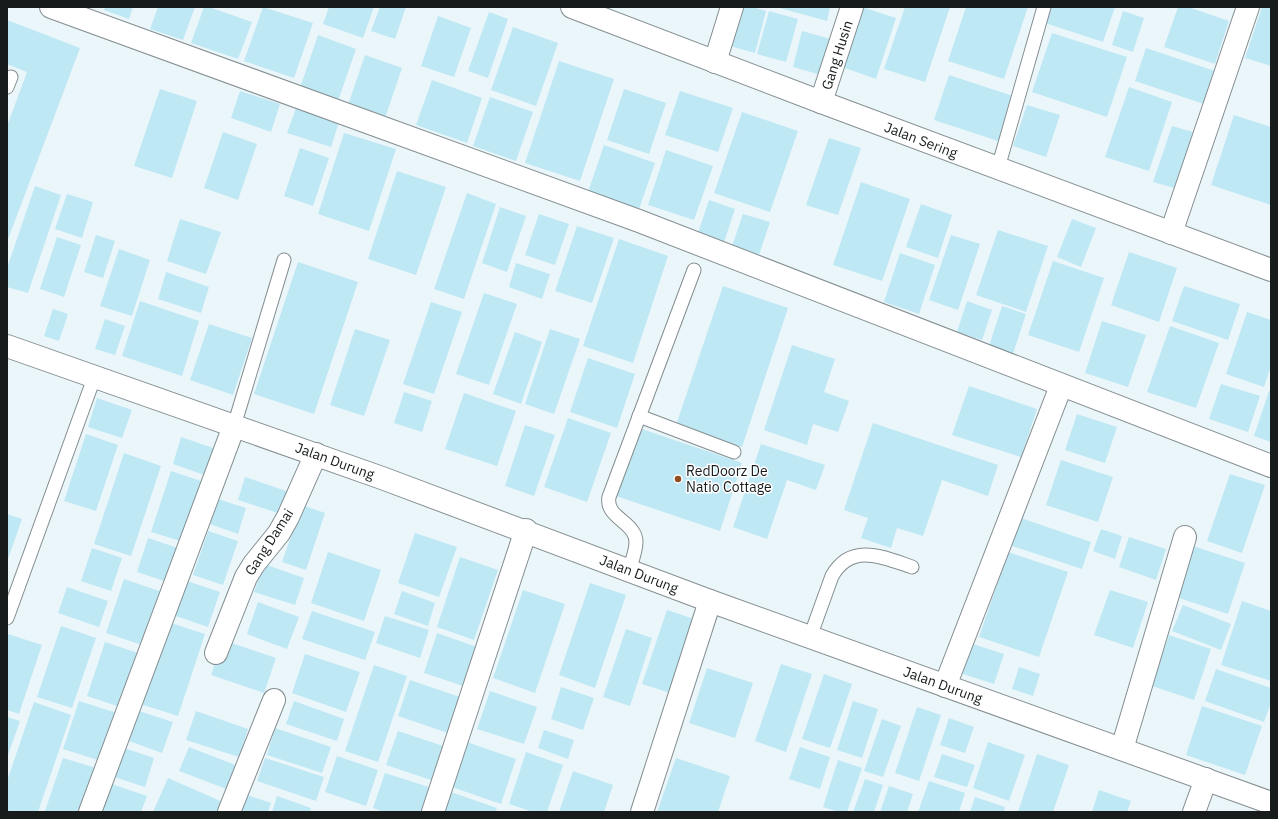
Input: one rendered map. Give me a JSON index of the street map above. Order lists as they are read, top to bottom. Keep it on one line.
{"streets":{"street":["Gang Husin","Jalan Sering","Jalan Durung","Gang Damai"]},"crossings":[["Gang Husin","Jalan Sering"],["Jalan Durung","Gang Damai"]],"places":["RedDoorz De Natio Cottage"]}
